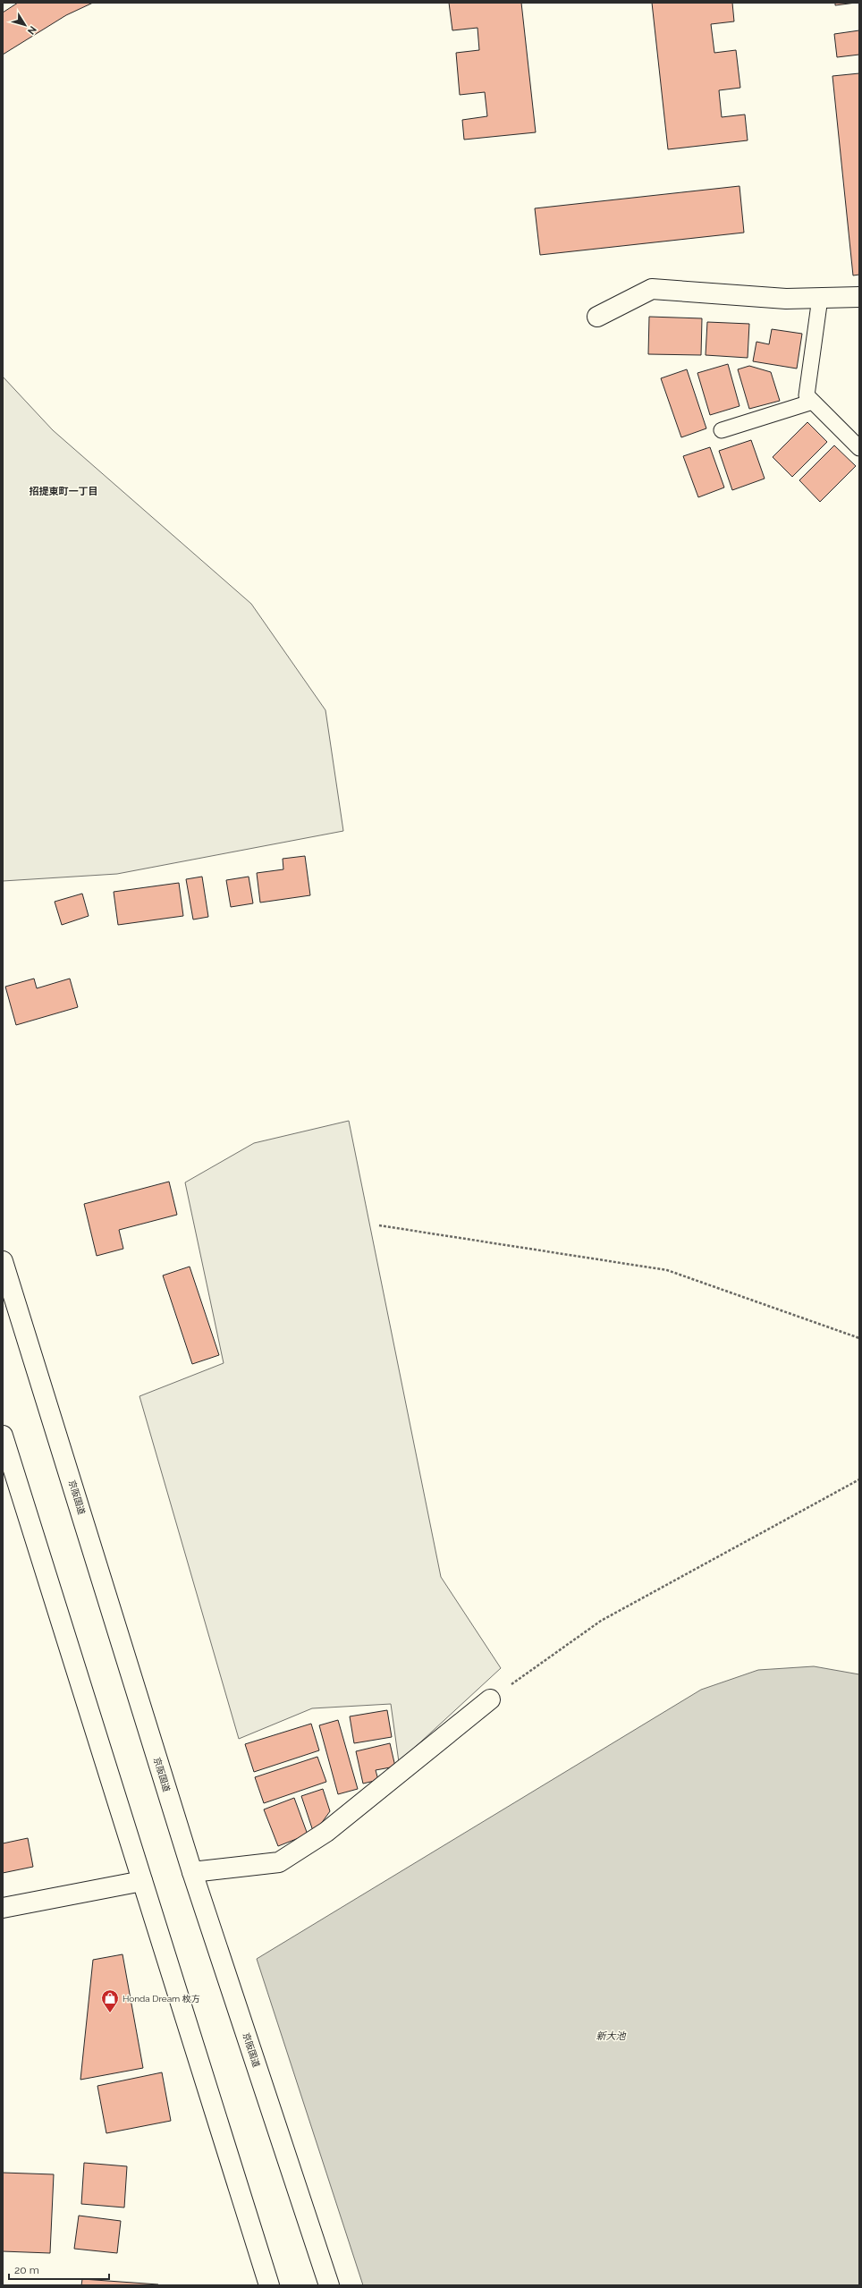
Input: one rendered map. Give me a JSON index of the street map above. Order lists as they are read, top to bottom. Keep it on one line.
{"streets":{"main road":["京阪国道"]},"districts":["招提東町一丁目"],"water":["新大池"],"places":{"shop":["Honda Dream 枚方"]},"scale_bar":"20 m","north":"bottom right"}
